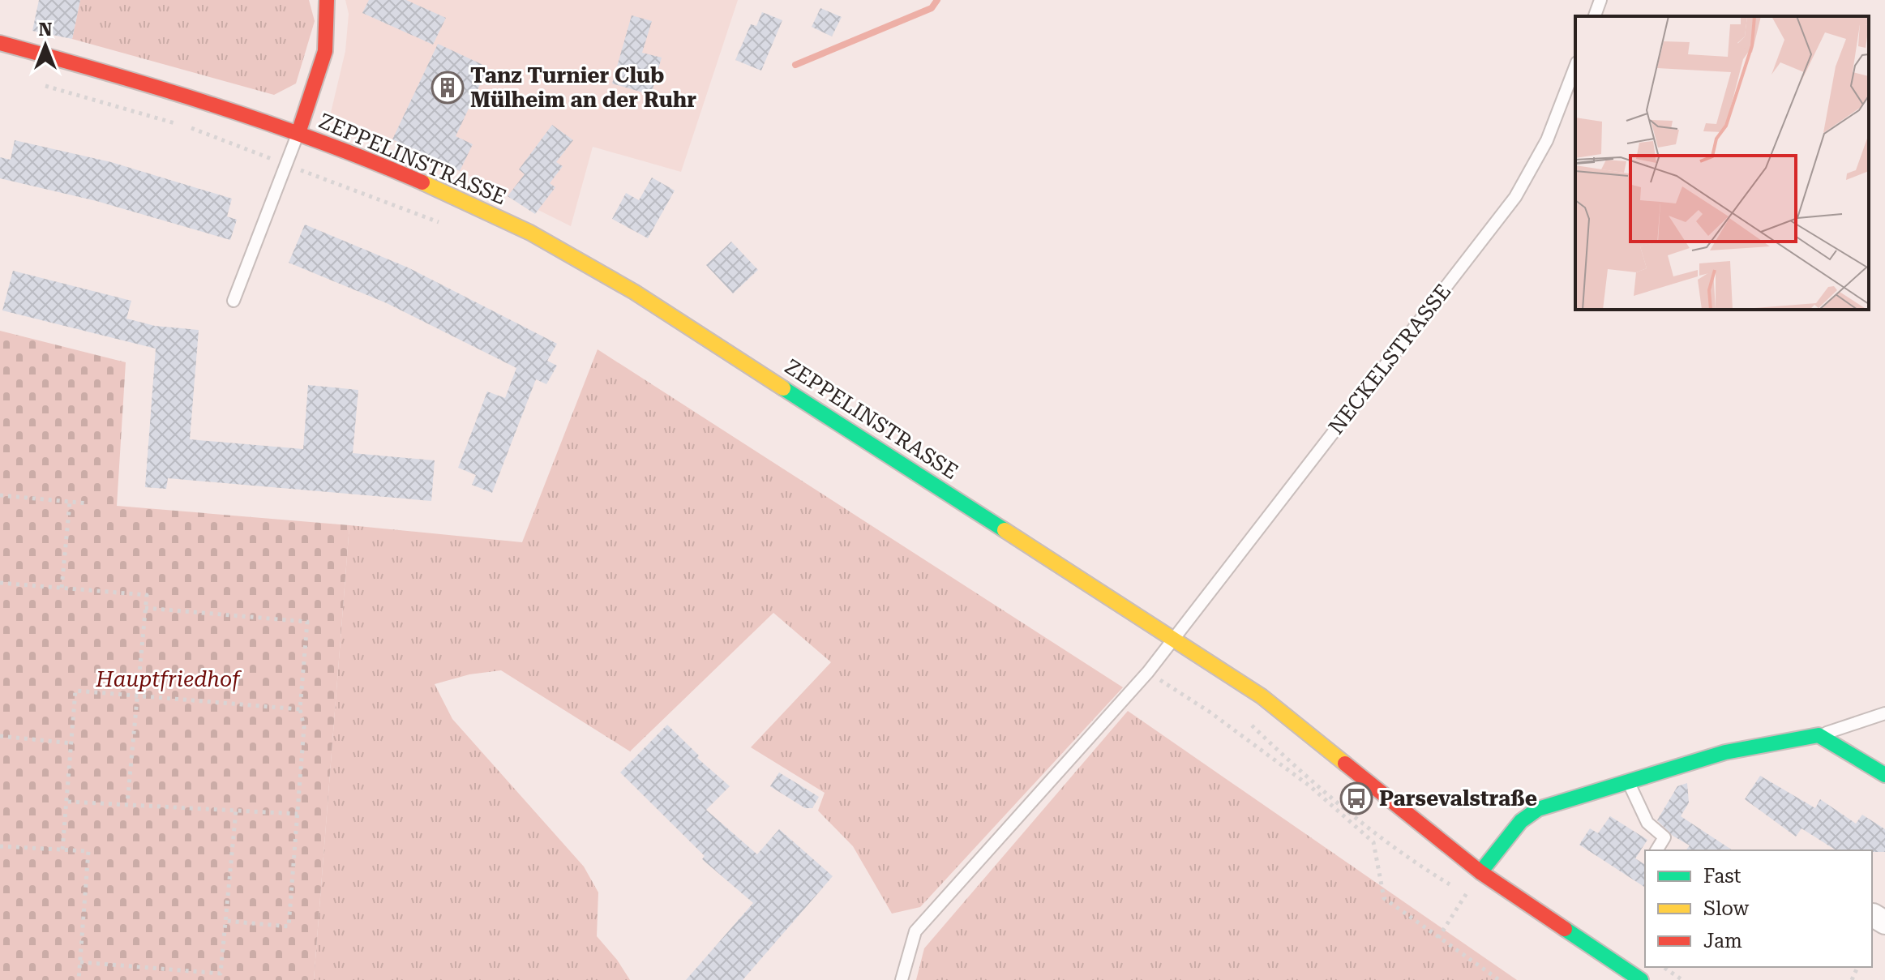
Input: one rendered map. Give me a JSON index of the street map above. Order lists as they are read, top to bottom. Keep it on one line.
{"streets":{"main road":["ZEPPELINSTRASSE"],"lane":["NECKELSTRASSE"]},"crossings":[["ZEPPELINSTRASSE","NECKELSTRASSE"]],"parks":["Hauptfriedhof"],"places":{"building":["Tanz Turnier Club Mülheim an der Ruhr"],"bus stop":["Parsevalstraße"]},"legend":["Fast","Slow","Jam"],"north":"top"}
